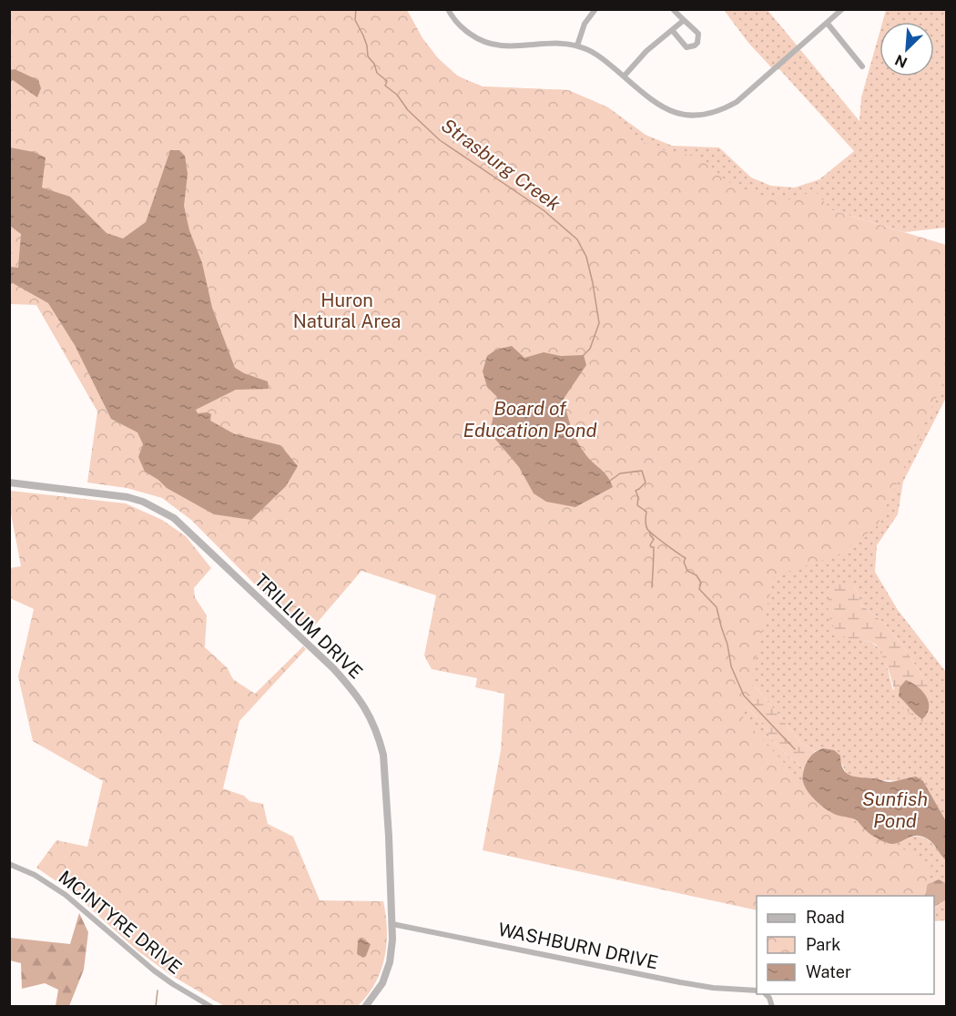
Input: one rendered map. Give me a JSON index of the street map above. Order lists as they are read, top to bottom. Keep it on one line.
{"streets":{"street":["TRILLIUM DRIVE","MCINTYRE DRIVE","WASHBURN DRIVE"]},"crossings":[["TRILLIUM DRIVE","WASHBURN DRIVE"]],"water":["Strasburg Creek","Board of Education Pond","Sunfish Pond"],"parks":["Huron Natural Area"],"legend":["Road","Park","Water"],"north":"bottom left"}
